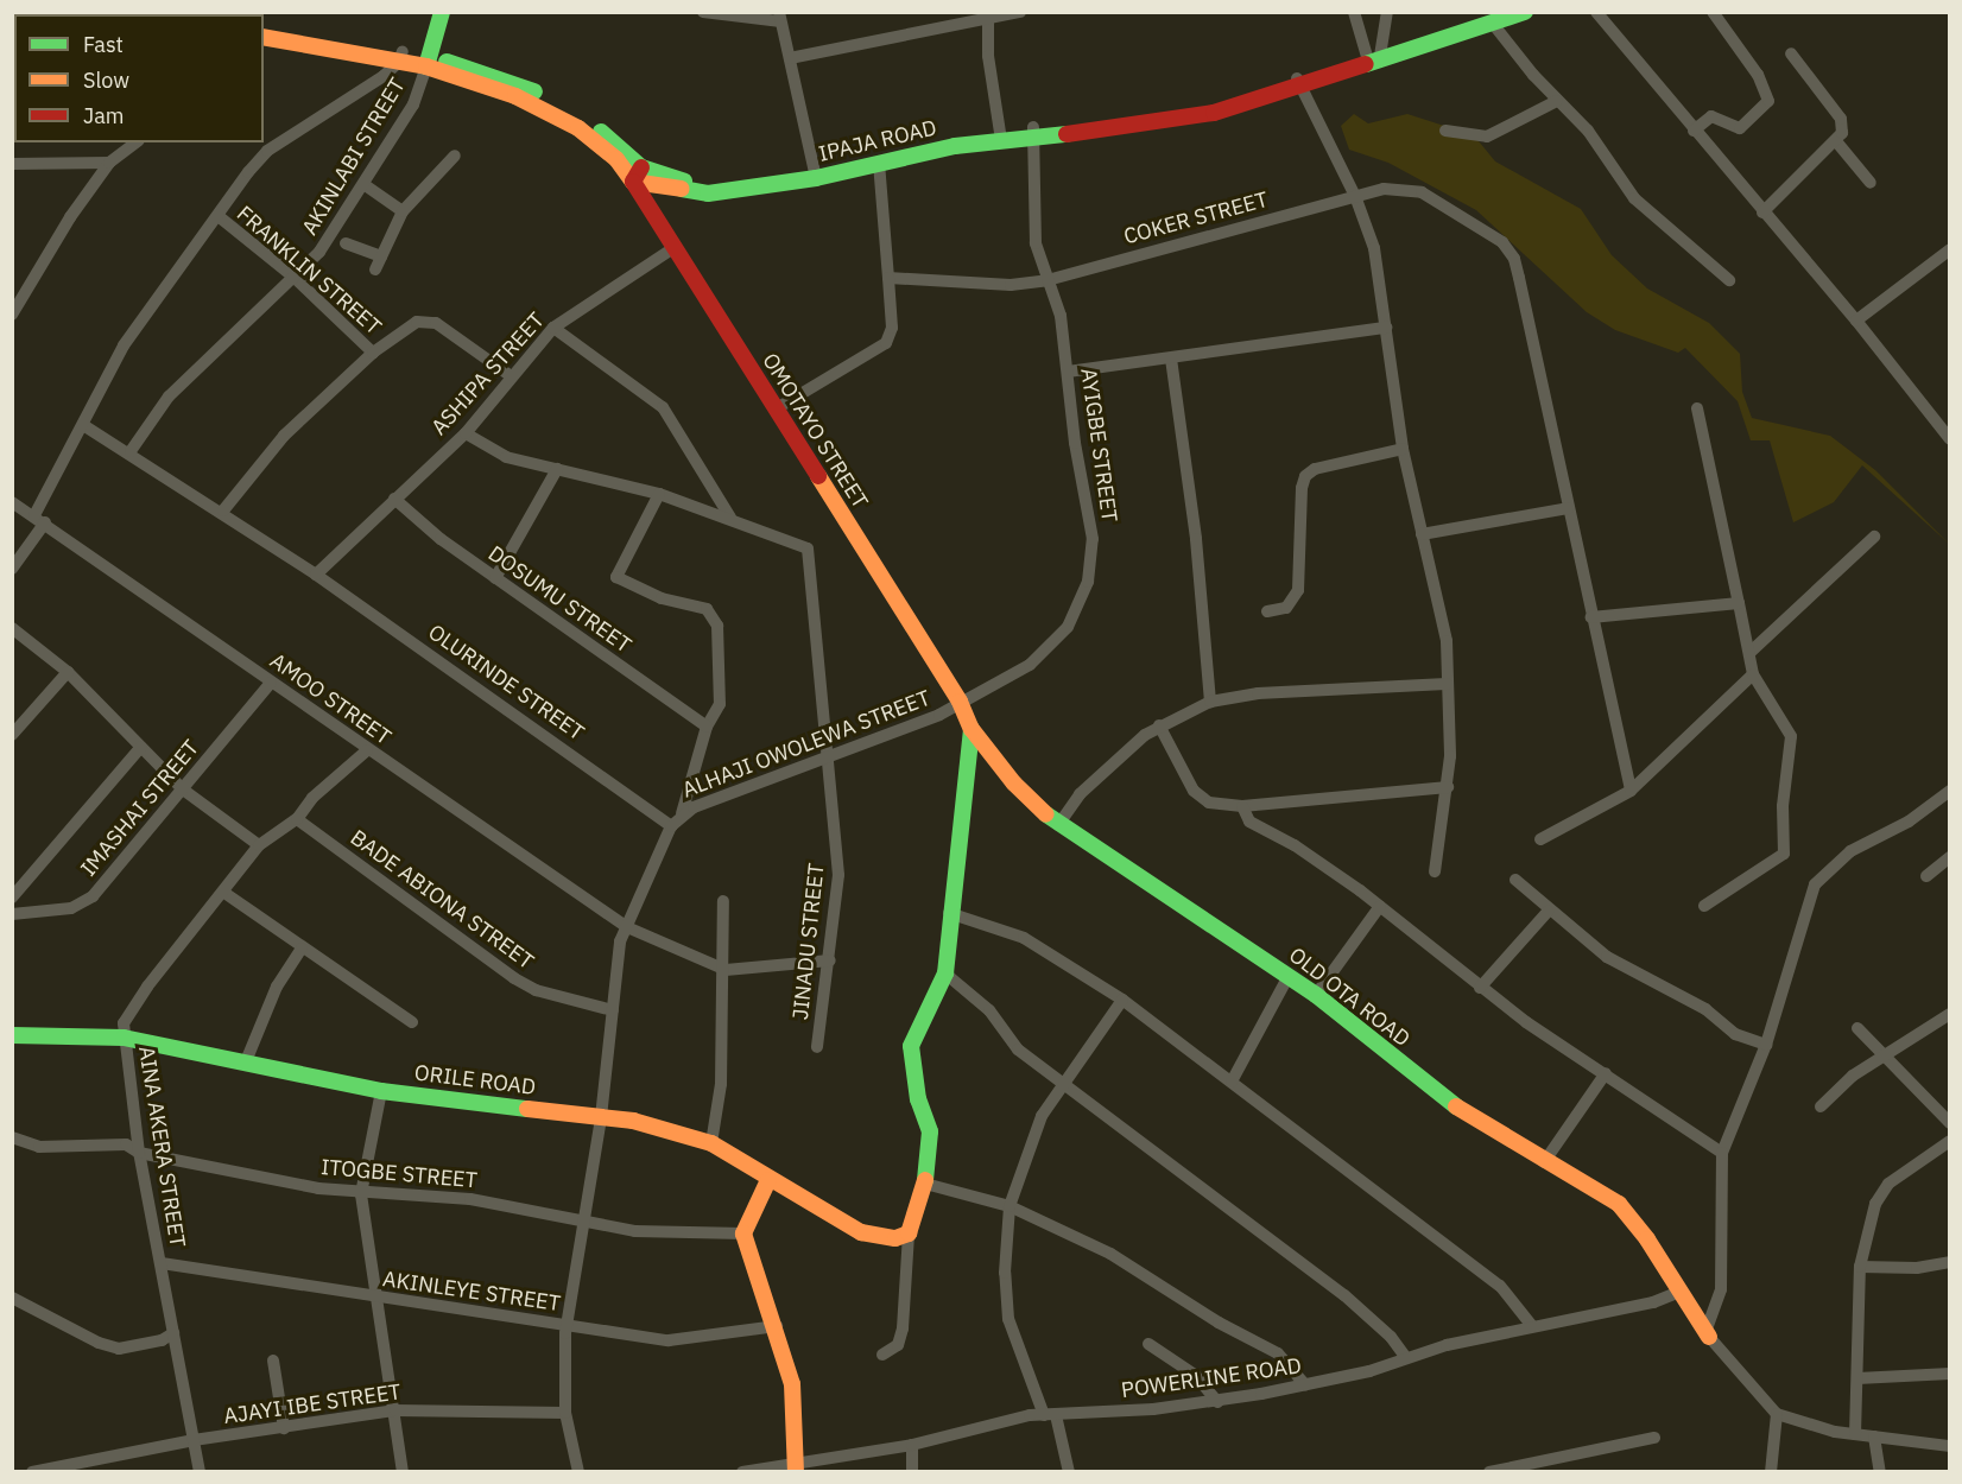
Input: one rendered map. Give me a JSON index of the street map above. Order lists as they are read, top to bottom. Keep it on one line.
{"streets":{"street":["IPAJA ROAD","AKINLABI STREET","COKER STREET","FRANKLIN STREET","ASHIPA STREET","OMOTAYO STREET","AYIGBE STREET","DOSUMU STREET","OLURINDE STREET","AMOO STREET","ALHAJI OWOLEWA STREET","IMASHAI STREET","BADE ABIONA STREET","JINADU STREET","OLD OTA ROAD","ORILE ROAD","AINA AKERA STREET","ITOGBE STREET","AKINLEYE STREET","POWERLINE ROAD","AJAYI IBE STREET"]},"crossings":[["IPAJA ROAD","OMOTAYO STREET"],["IPAJA ROAD","AYIGBE STREET"],["AKINLABI STREET","FRANKLIN STREET"],["AKINLABI STREET","OLURINDE STREET"],["COKER STREET","AYIGBE STREET"],["ASHIPA STREET","OMOTAYO STREET"],["ASHIPA STREET","DOSUMU STREET"],["ASHIPA STREET","OLURINDE STREET"],["OMOTAYO STREET","AYIGBE STREET"],["OMOTAYO STREET","ALHAJI OWOLEWA STREET"],["OMOTAYO STREET","OLD OTA ROAD"],["AYIGBE STREET","ALHAJI OWOLEWA STREET"],["AYIGBE STREET","OLD OTA ROAD"],["OLURINDE STREET","ALHAJI OWOLEWA STREET"],["AMOO STREET","ALHAJI OWOLEWA STREET"],["AMOO STREET","IMASHAI STREET"],["AMOO STREET","AINA AKERA STREET"],["ALHAJI OWOLEWA STREET","BADE ABIONA STREET"],["ALHAJI OWOLEWA STREET","JINADU STREET"],["ALHAJI OWOLEWA STREET","OLD OTA ROAD"],["ALHAJI OWOLEWA STREET","ORILE ROAD"],["ALHAJI OWOLEWA STREET","ITOGBE STREET"],["ALHAJI OWOLEWA STREET","AKINLEYE STREET"],["ALHAJI OWOLEWA STREET","AJAYI IBE STREET"],["BADE ABIONA STREET","AINA AKERA STREET"],["OLD OTA ROAD","POWERLINE ROAD"],["ORILE ROAD","AINA AKERA STREET"],["AINA AKERA STREET","ITOGBE STREET"],["AINA AKERA STREET","AKINLEYE STREET"],["AINA AKERA STREET","AJAYI IBE STREET"]],"legend":["Fast","Slow","Jam"]}
